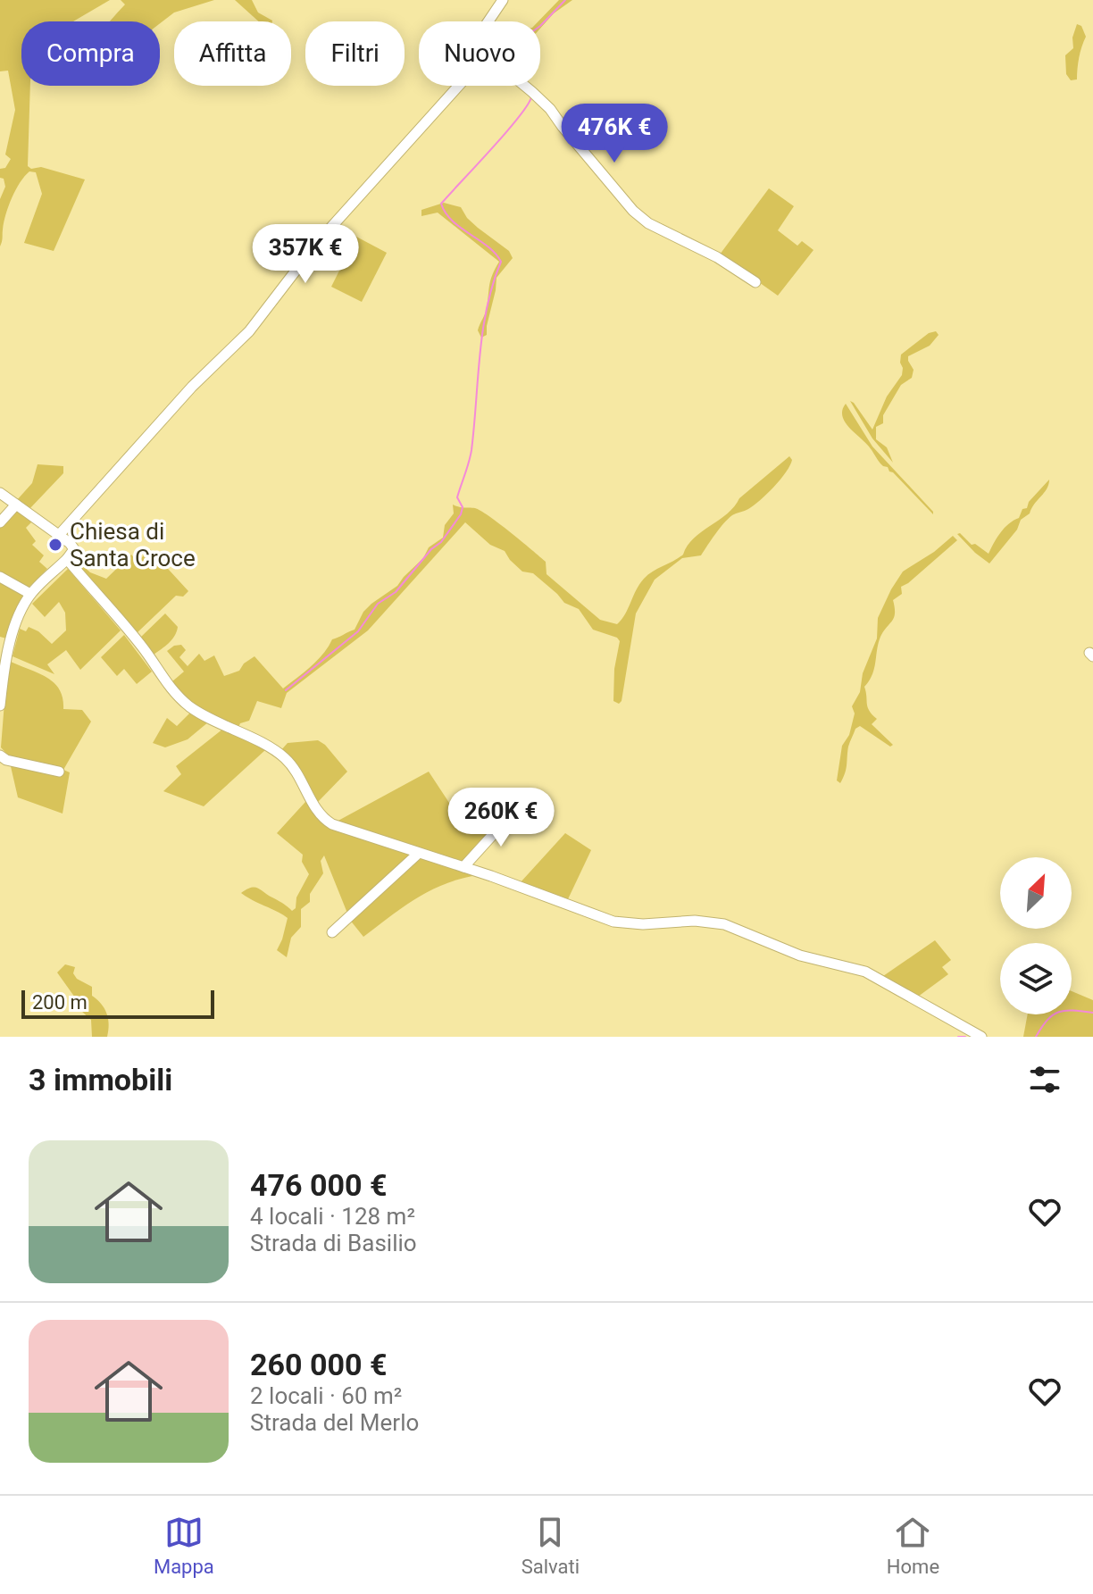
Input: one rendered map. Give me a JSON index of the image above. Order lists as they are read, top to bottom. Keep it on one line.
{"places":["Chiesa di Santa Croce"],"scale_bar":"200 m","north":"top right","page":{"chip":["Compra","Affitta","Filtri","Nuovo"],"price":["476K €","357K €","260K €"],"scale":"200 m","heading":"3 immobili","list":[{"name":"476 000 €","note":"4 locali · 128 m² · Strada di Basilio"},{"name":"260 000 €","note":"2 locali · 60 m² · Strada del Merlo"}],"tabs":["Mappa","Salvati","Home"]}}
